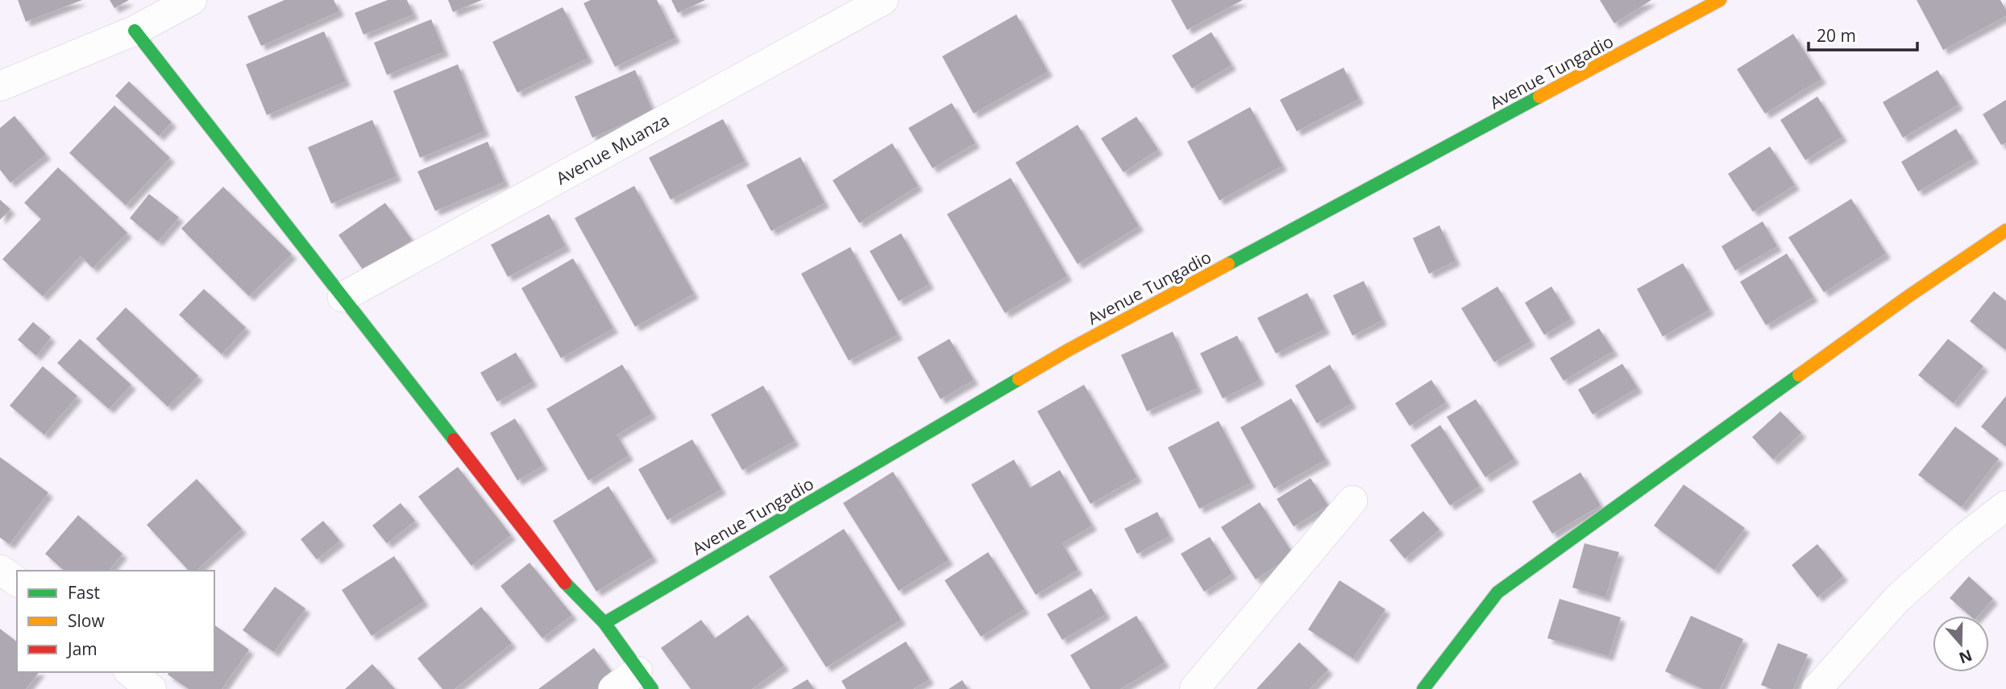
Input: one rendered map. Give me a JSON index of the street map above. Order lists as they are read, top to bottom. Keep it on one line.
{"streets":{"street":["Avenue Tungadio","Avenue Muanza"]},"legend":["Fast","Slow","Jam"],"scale_bar":"20 m","north":"bottom"}
